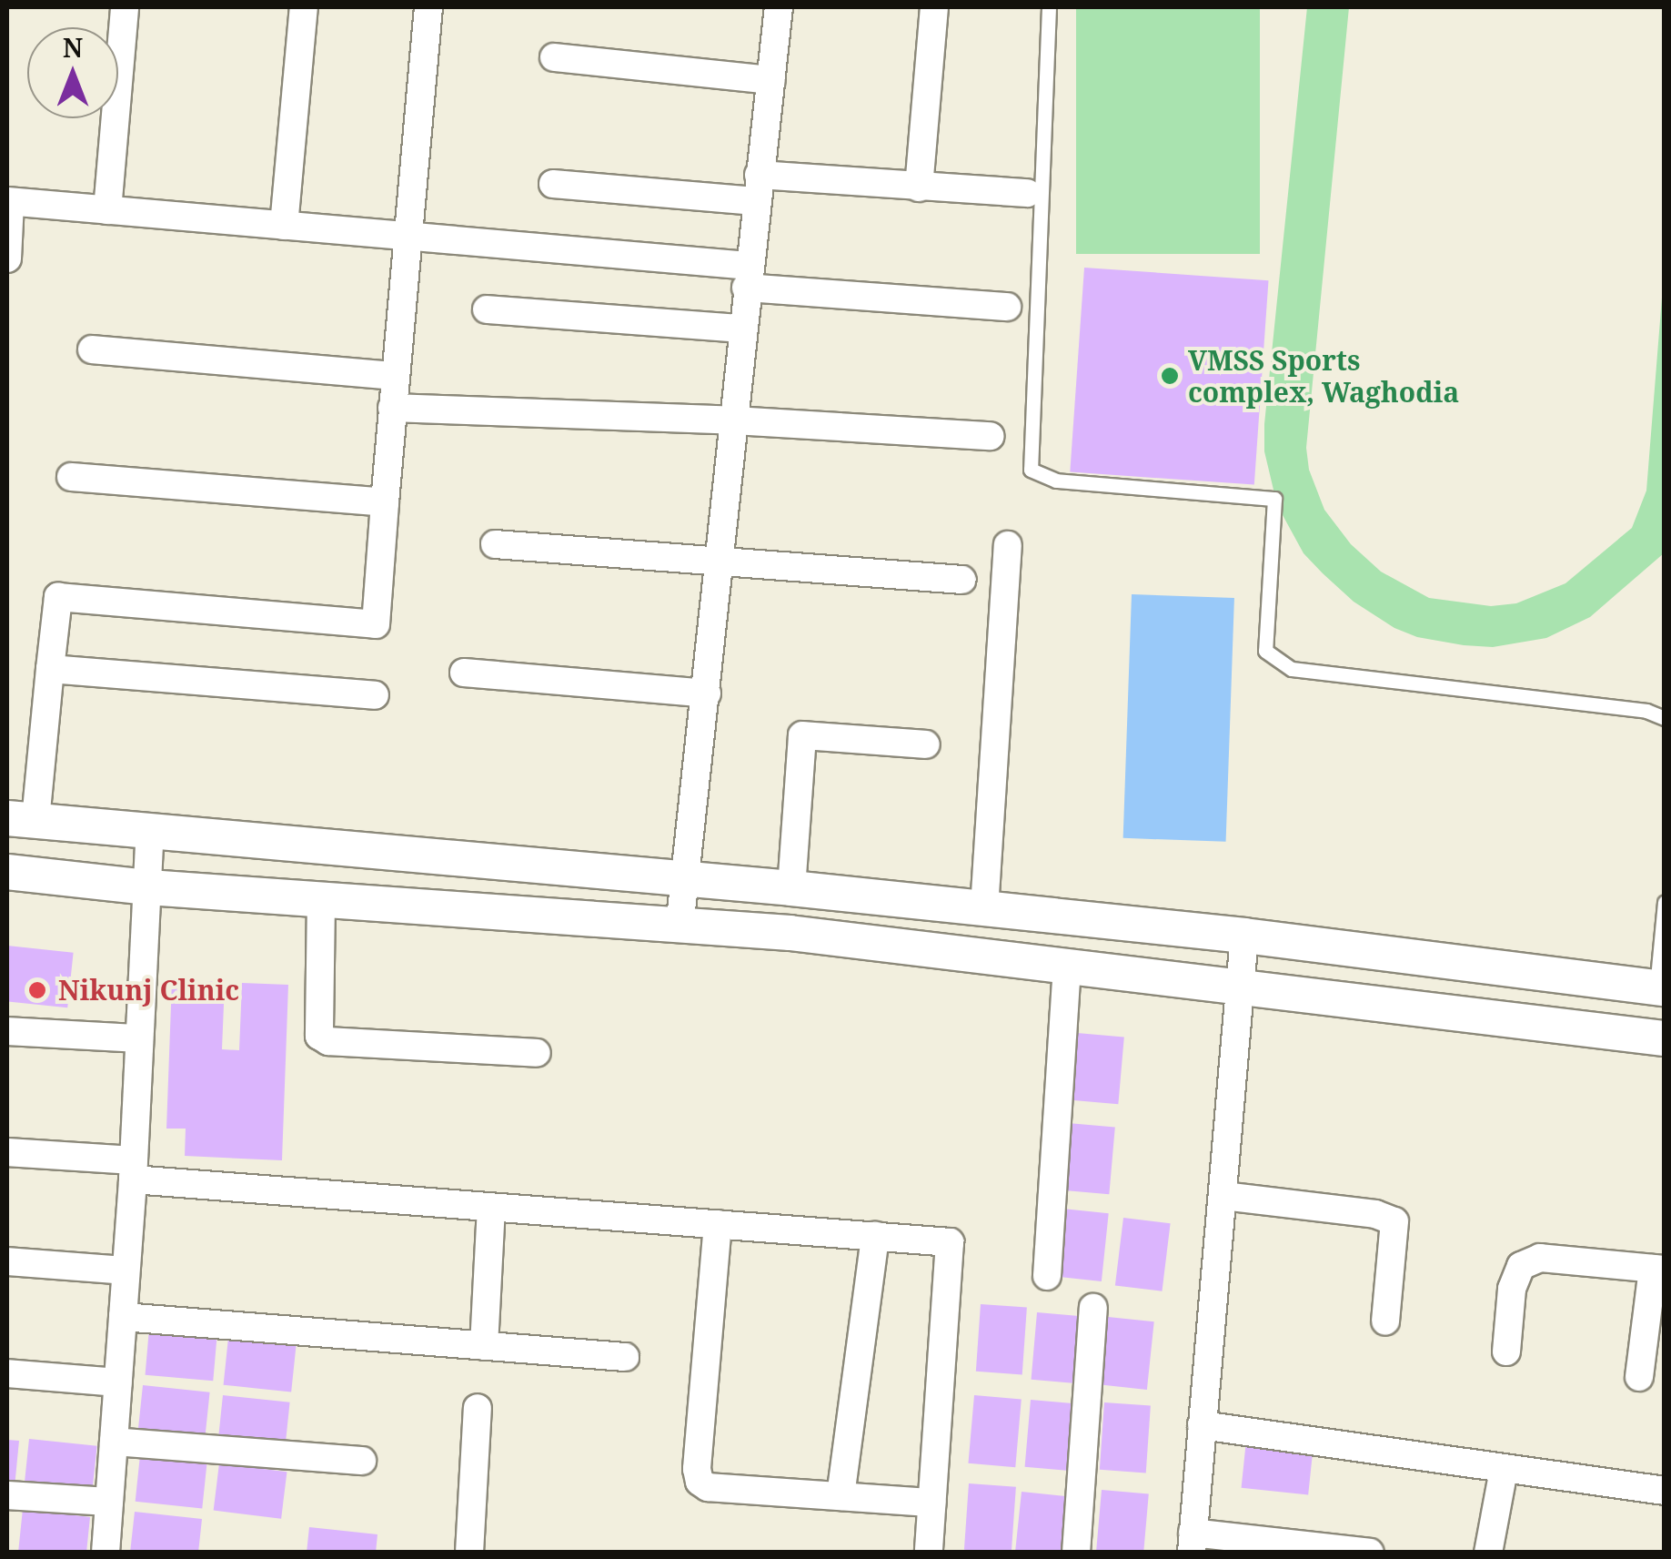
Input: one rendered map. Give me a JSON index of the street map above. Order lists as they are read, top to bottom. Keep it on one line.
{"places":["VMSS Sports complex, Waghodia","Nikunj Clinic"],"north":"top"}
